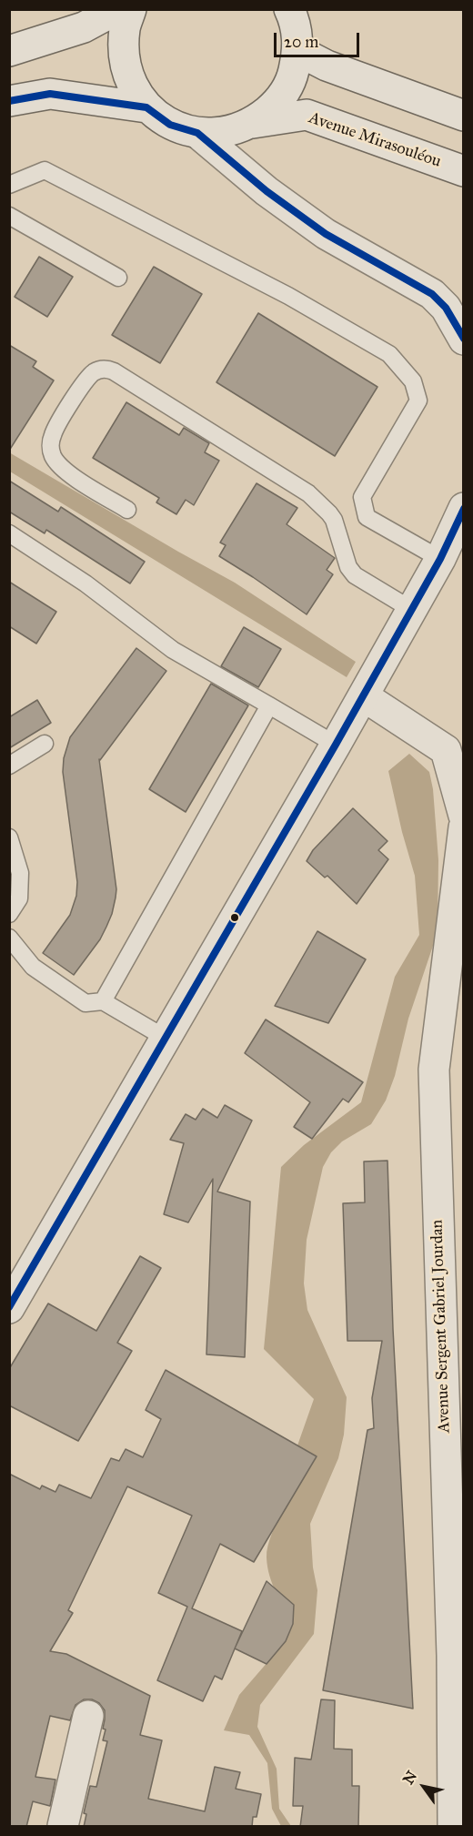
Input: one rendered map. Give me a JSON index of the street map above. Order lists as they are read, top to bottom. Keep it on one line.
{"streets":{"street":["Avenue Mirasouléou","Avenue Sergent Gabriel Jourdan"]},"scale_bar":"20 m","north":"top left"}
